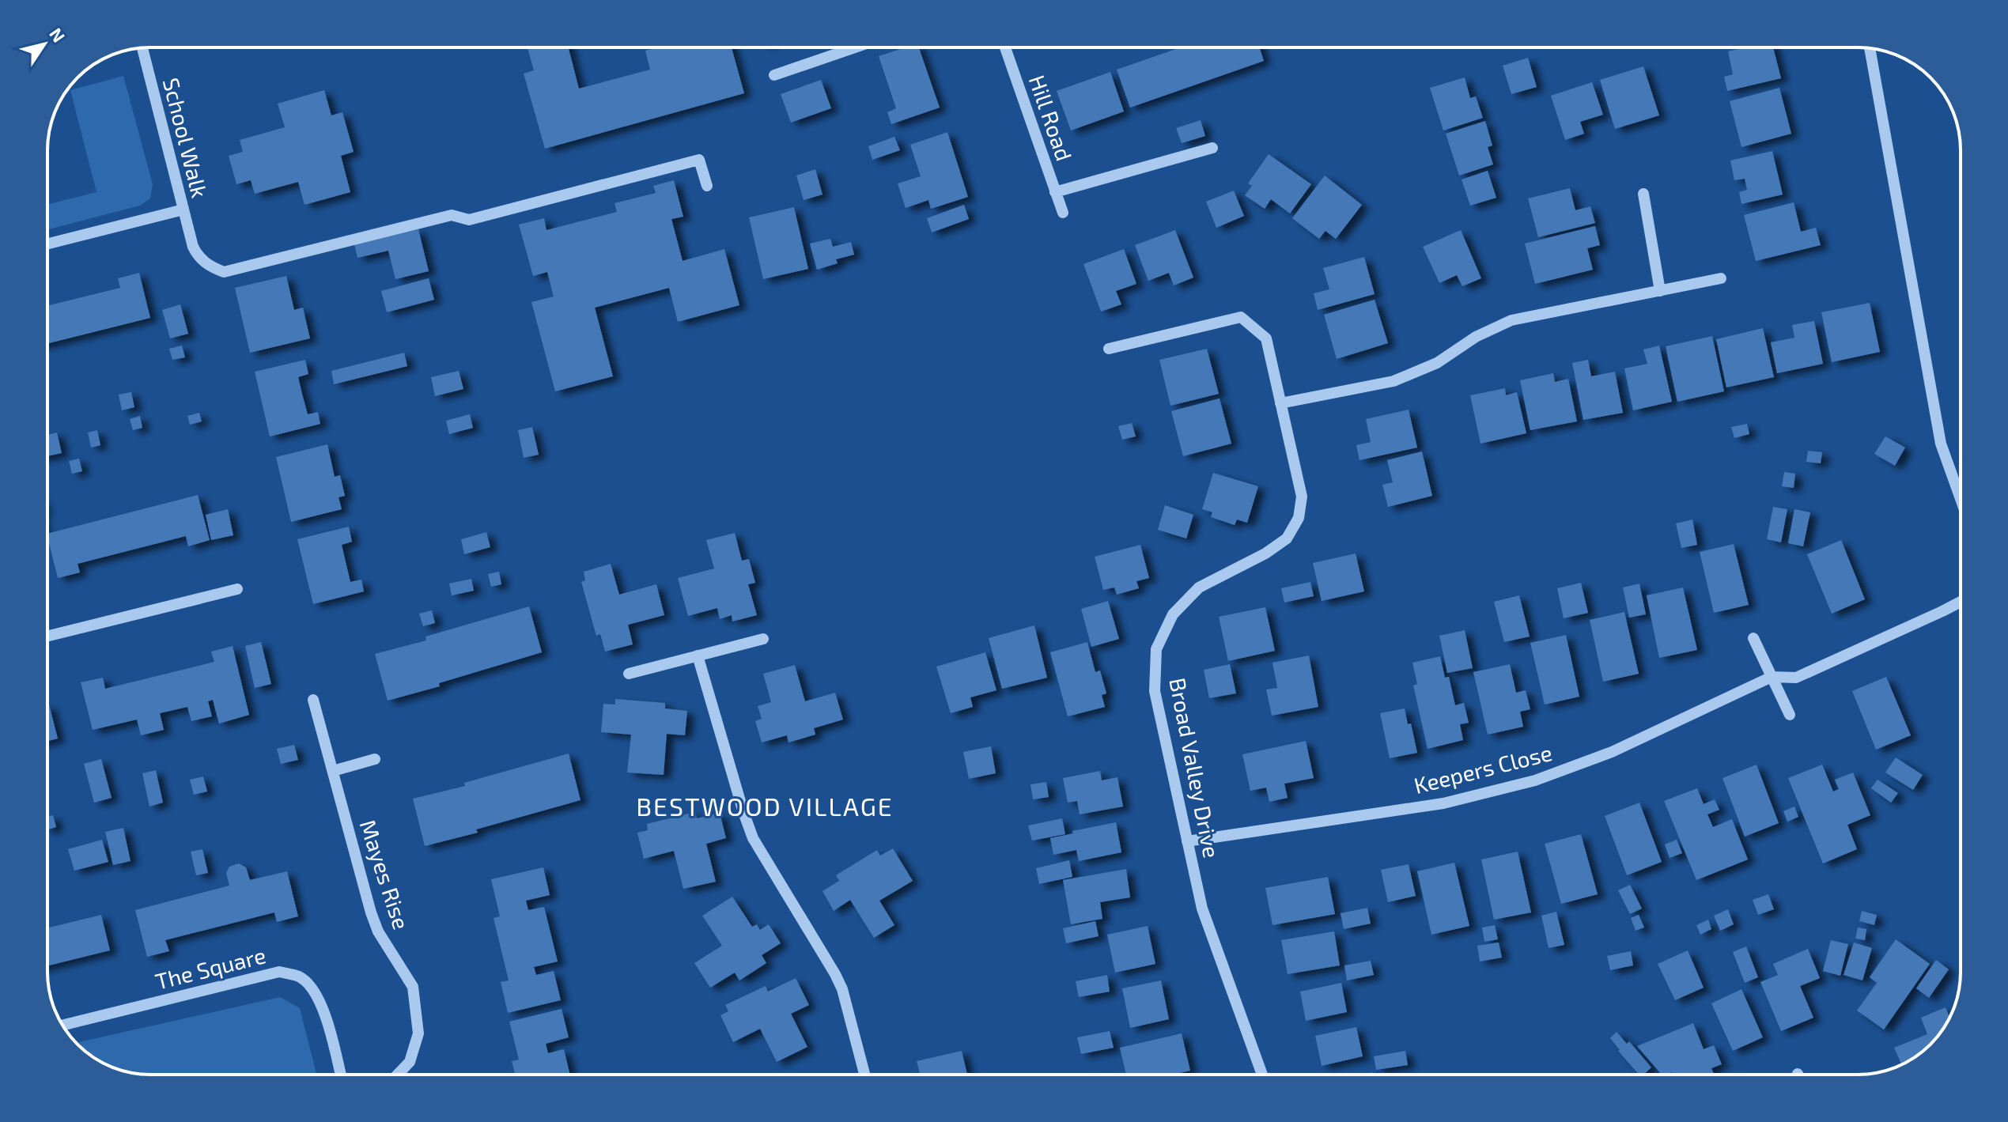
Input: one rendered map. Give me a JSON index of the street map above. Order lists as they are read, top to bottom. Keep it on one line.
{"streets":{"street":["Hill Road","School Walk","Broad Valley Drive","Keepers Close","Mayes Rise","The Square"]},"crossings":[["Broad Valley Drive","Keepers Close"]],"districts":["BESTWOOD VILLAGE"],"north":"top right"}
